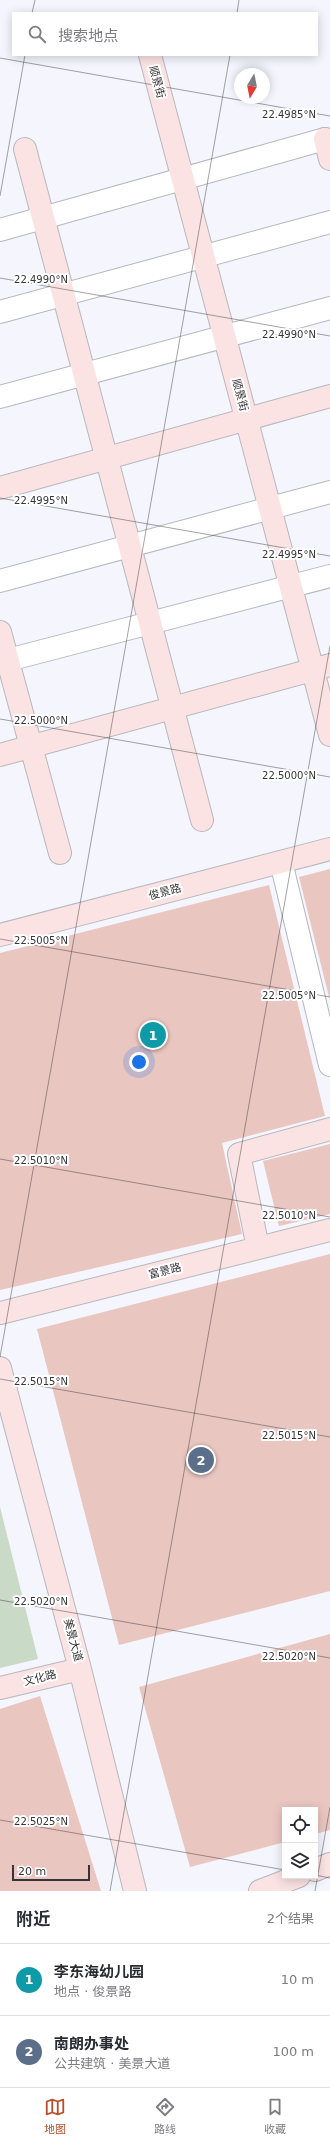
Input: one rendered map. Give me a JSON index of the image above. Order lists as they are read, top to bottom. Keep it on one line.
{"streets":{"street":["顺景街","俊景路","富景路","美景大道","文化路"]},"crossings":[["美景大道","文化路"]],"scale_bar":"20 m","north":"bottom","page":{"search":"搜索地点","pins":["1","2"],"scale":"20 m","heading":["附近","2个结果"],"list":[{"mark":"1","name":"李东海幼儿园","note":"地点 · 俊景路","value":"10 m"},{"mark":"2","name":"南朗办事处","note":"公共建筑 · 美景大道","value":"100 m"}],"nav":["地图","路线","收藏"]},"coordinates":["22.4985°N","22.4990°N","22.4995°N","22.5000°N","22.5005°N","22.5010°N","22.5015°N","22.5020°N","22.5025°N"]}
